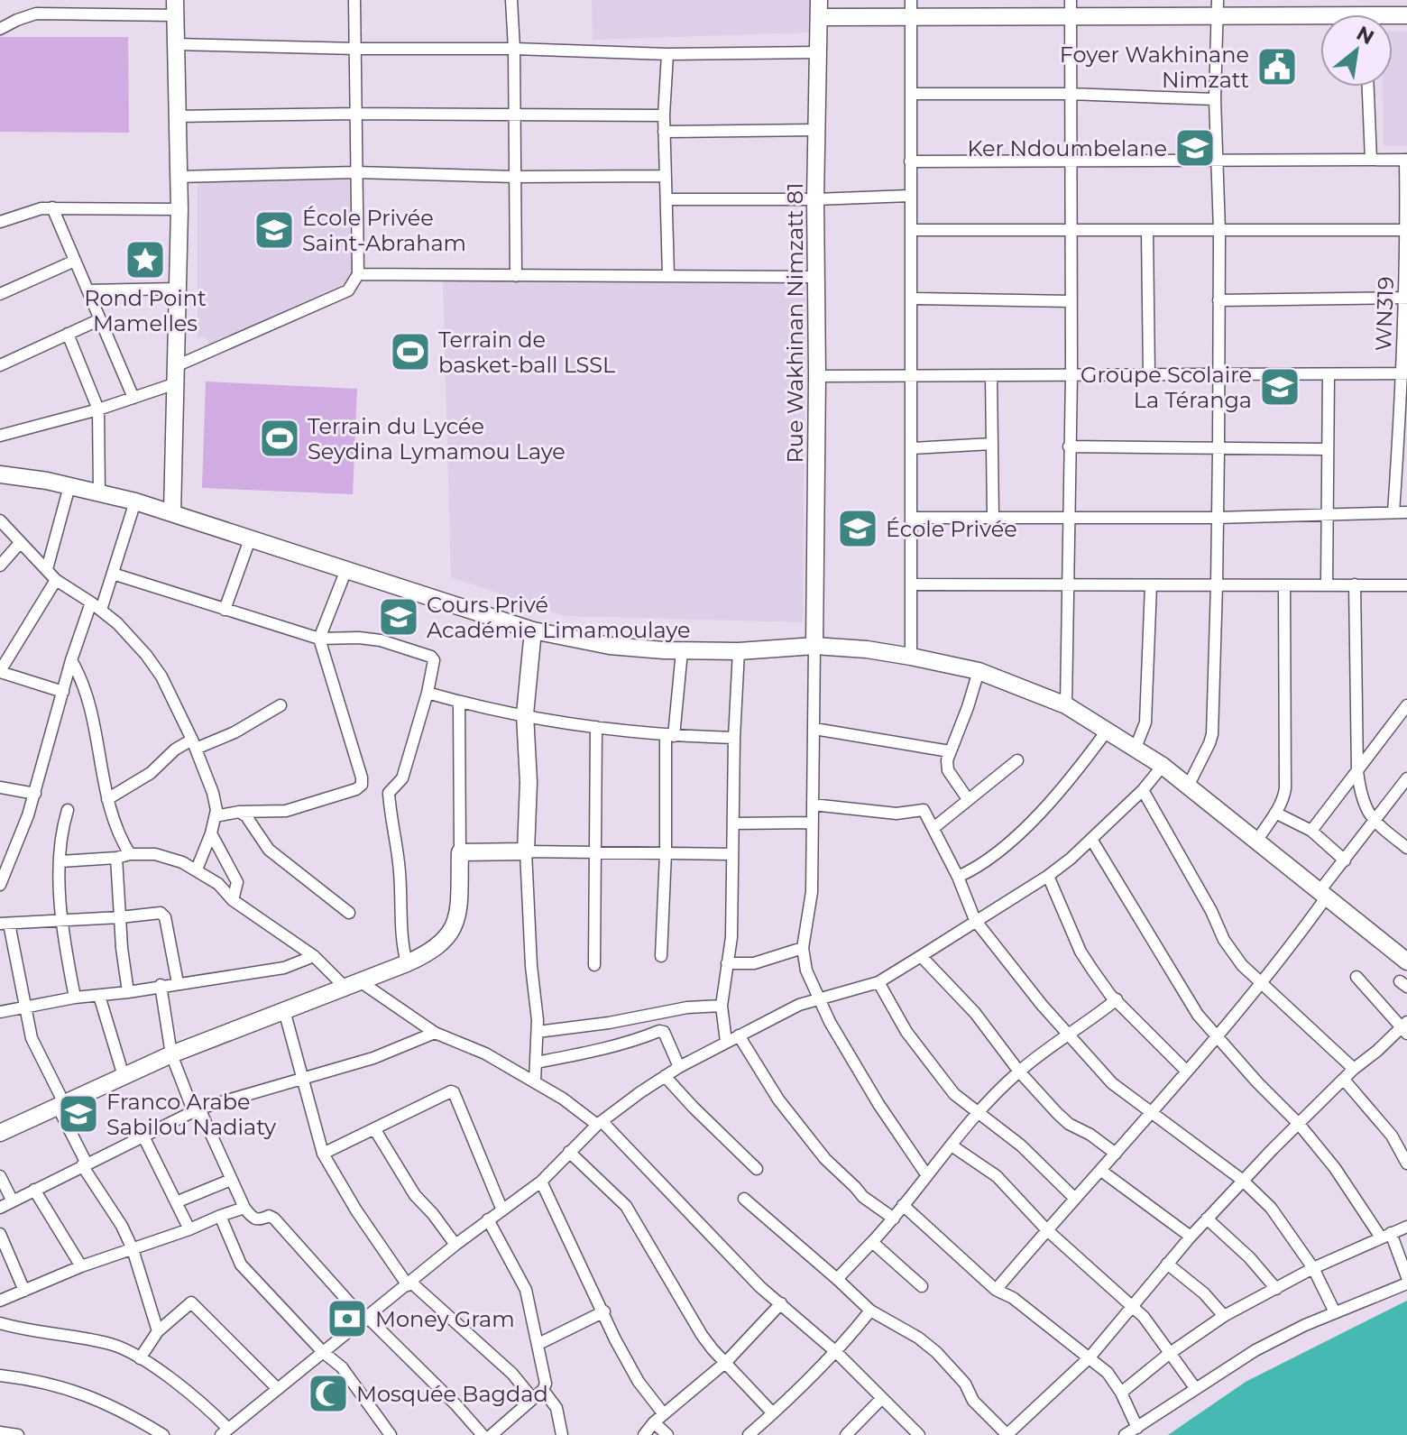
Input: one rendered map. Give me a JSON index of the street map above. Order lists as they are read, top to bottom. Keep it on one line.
{"streets":{"street":["WN319","Rue Wakhinan Nimzatt 81"]},"places":{"public building":["Foyer Wakhinane Nimzatt"],"school or university":["Ker Ndoumbelane","École Privée Saint-Abraham","Groupe Scolaire La Téranga","École Privée","Cours Privé Académie Limamoulaye","Franco Arabe Sabilou Nadiaty"],"place":["Rond Point Mamelles"],"sports":["Terrain de basket-ball LSSL","Terrain du Lycée Seydina Lymamou Laye"],"bank":["Money Gram"],"mosque":["Mosquée Bagdad"]},"north":"top right"}
